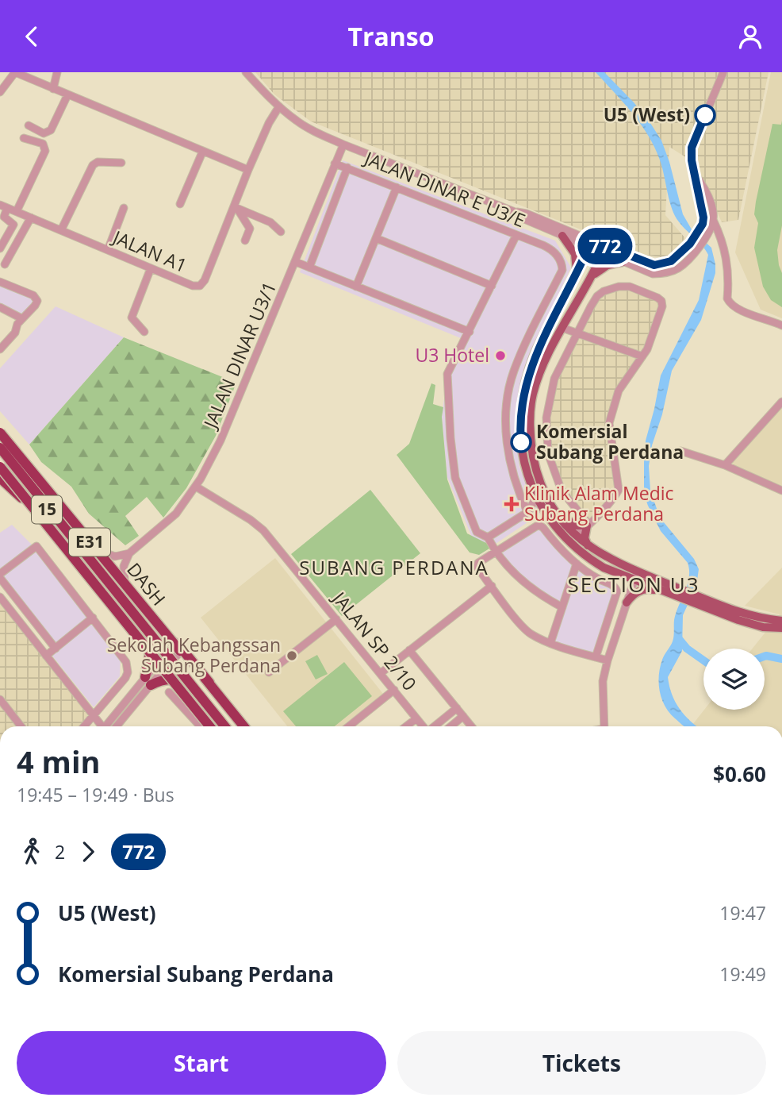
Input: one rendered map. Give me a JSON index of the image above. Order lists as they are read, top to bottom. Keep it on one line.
{"streets":{"highway":["15","E31","DASH"],"street":["JALAN DINAR E U3/E","JALAN A1","JALAN DINAR U3/1","JALAN SP 2/10"]},"crossings":[["JALAN DINAR E U3/E","JALAN DINAR U3/1"],["JALAN DINAR U3/1","JALAN SP 2/10"],["15","DASH"]],"districts":["SUBANG PERDANA","SECTION U3"],"places":{"other":["U5 (West)","U3 Hotel","Komersial Subang Perdana","Sekolah Kebangssan Subang Perdana"],"health":["Klinik Alam Medic Subang Perdana"]},"lines":["bus line 772"],"page":{"header":"Transo","on_map":"772","heading":["4 min","19:45 – 19:49 · Bus","$0.60"],"legs":["2","772"],"list":[{"name":"U5 (West)","value":"19:47"},{"name":"Komersial Subang Perdana","value":"19:49"}],"buttons":["Start","Tickets"]}}
